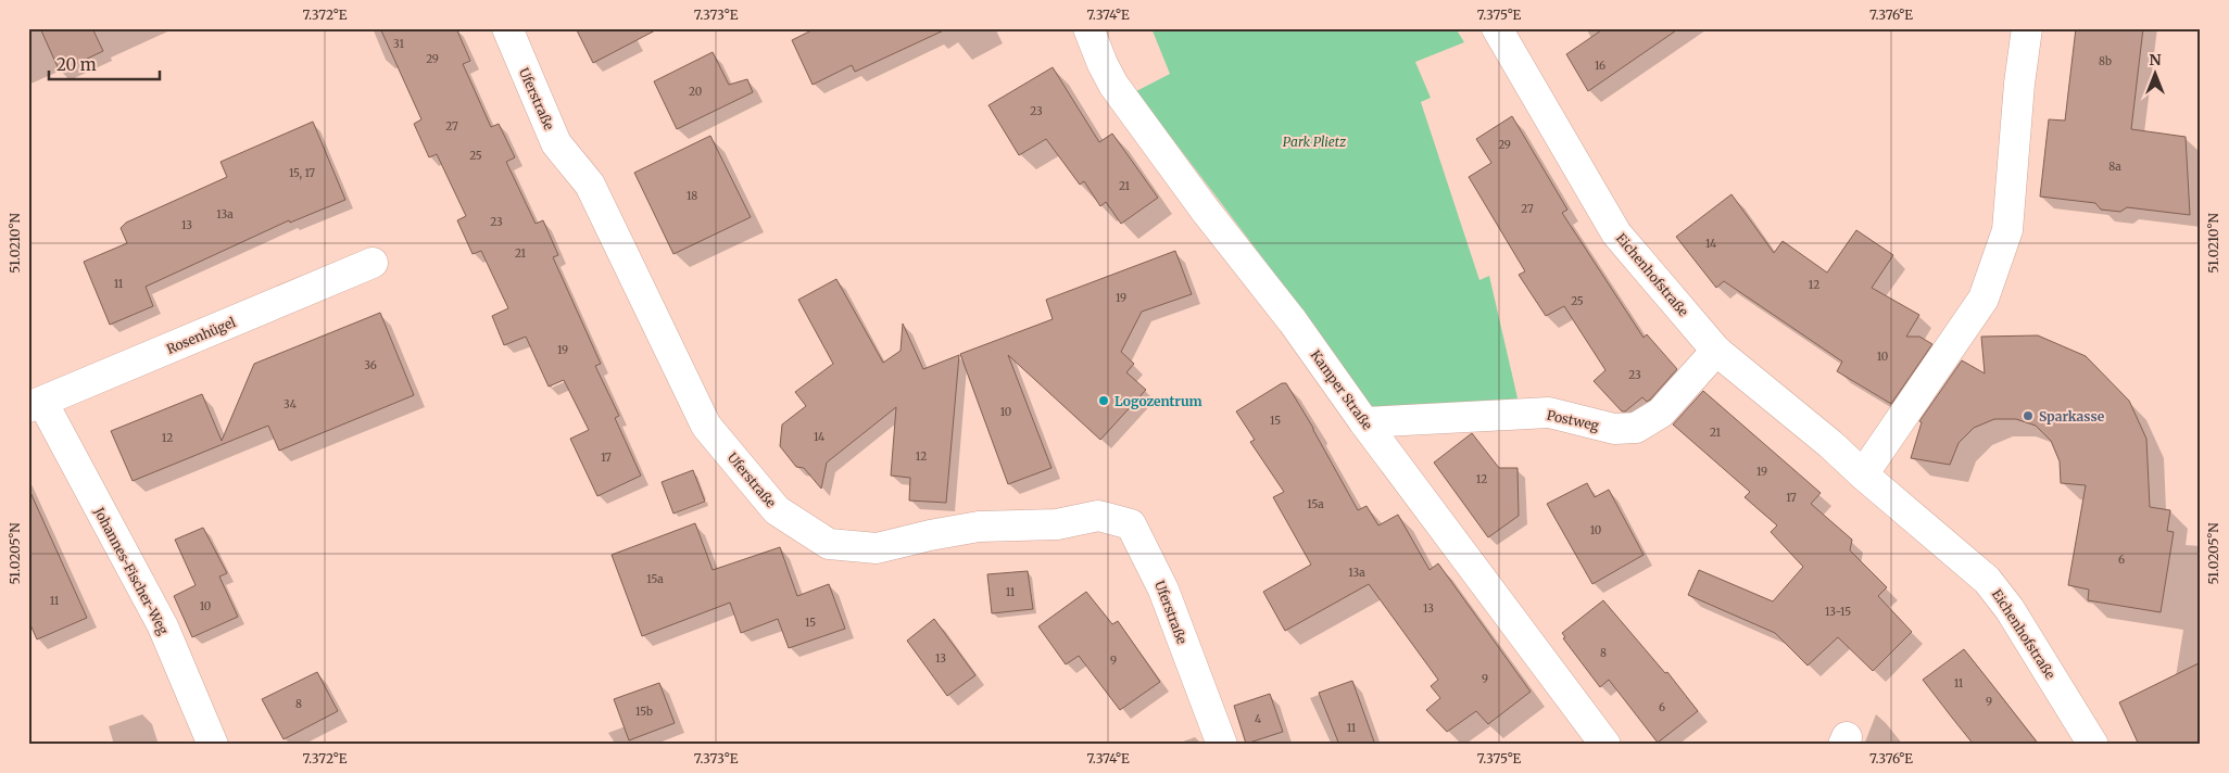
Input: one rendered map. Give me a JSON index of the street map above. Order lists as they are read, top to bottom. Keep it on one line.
{"streets":{"street":["Uferstraße","Eichenhofstraße","Rosenhügel","Kamper Straße","Postweg","Johannes-Fischer-Weg"]},"crossings":[["Eichenhofstraße","Postweg"],["Rosenhügel","Johannes-Fischer-Weg"],["Kamper Straße","Postweg"]],"parks":["Park Plietz"],"places":["Logozentrum","Sparkasse"],"house_numbers":["31","29","8b","16","20","23","27","29","25","8a","15, 17","21","18","27","13a","23","13","14","21","11","12","19","25","19","10","36","23","34","10","15","21","14","12","12","17","19","12","17","15a","10","6","13a","15a","11","11","10","13","13-15","15","8","13","9","9","11","9","8","6","15b","4","11"],"scale_bar":"20 m","north":"top","coordinates":["7.372°E","7.373°E","7.374°E","7.375°E","7.376°E","51.0210°N","51.0205°N"]}
